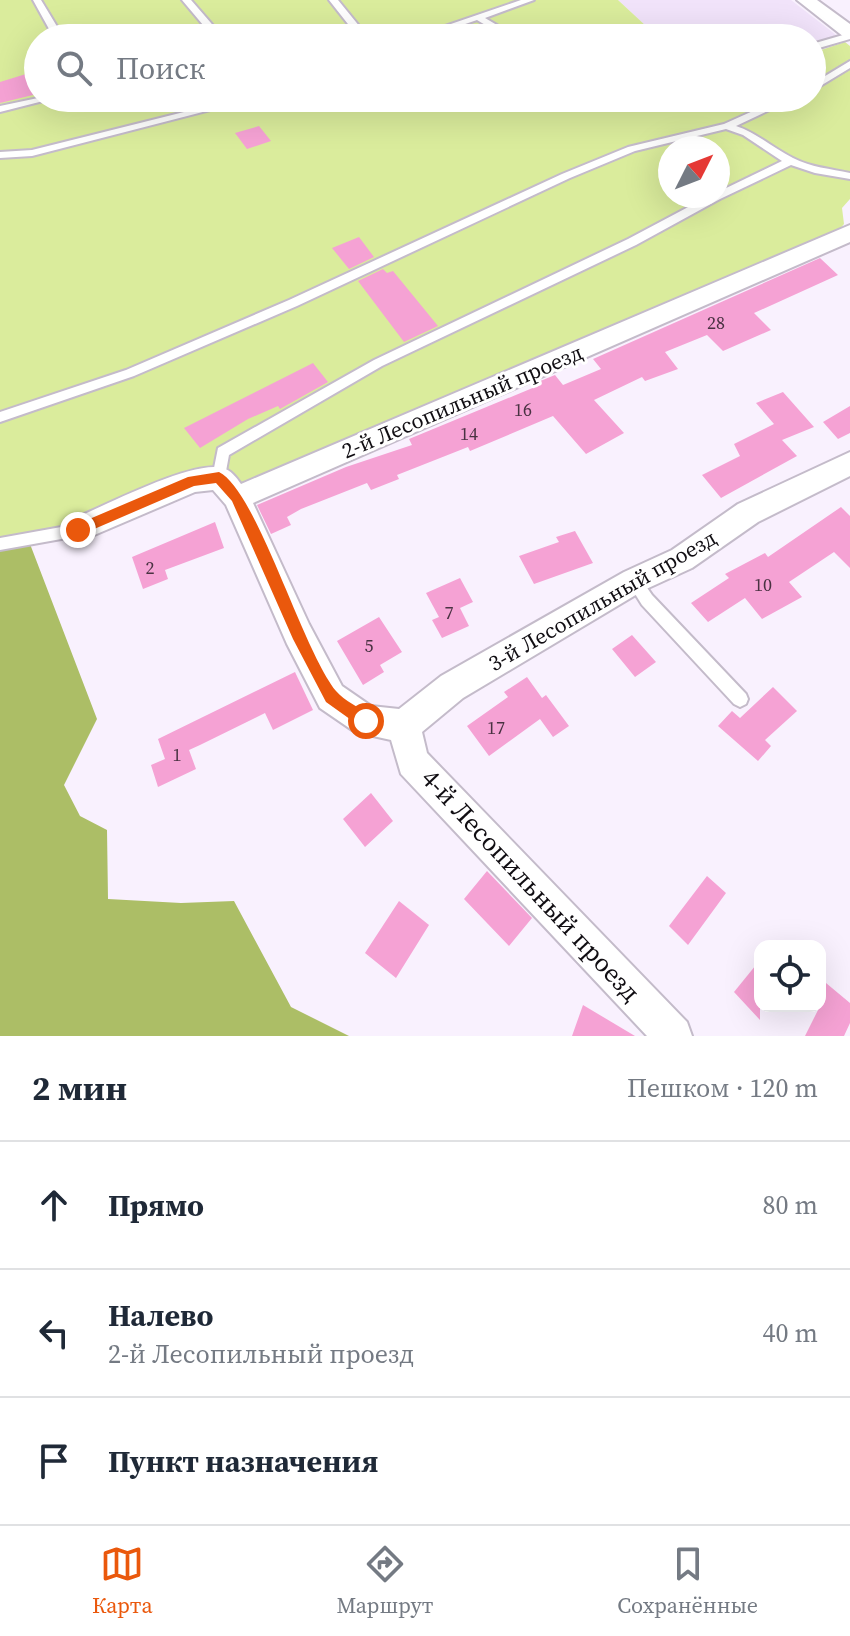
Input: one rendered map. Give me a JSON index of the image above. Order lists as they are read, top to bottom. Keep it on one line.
{"streets":{"street":["2-й Лесопильный проезд","3-й Лесопильный проезд","4-й Лесопильный проезд"]},"crossings":[["3-й Лесопильный проезд","4-й Лесопильный проезд"]],"house_numbers":["28","16","14","2","10","7","5","17","1"],"north":"top right","page":{"search":"Поиск","heading":["2 мин","Пешком · 120 m"],"list":[["Прямо","80 m"],["Налево","2-й Лесопильный проезд","40 m"],"Пункт назначения"],"nav":["Карта","Маршрут","Сохранённые"]}}
